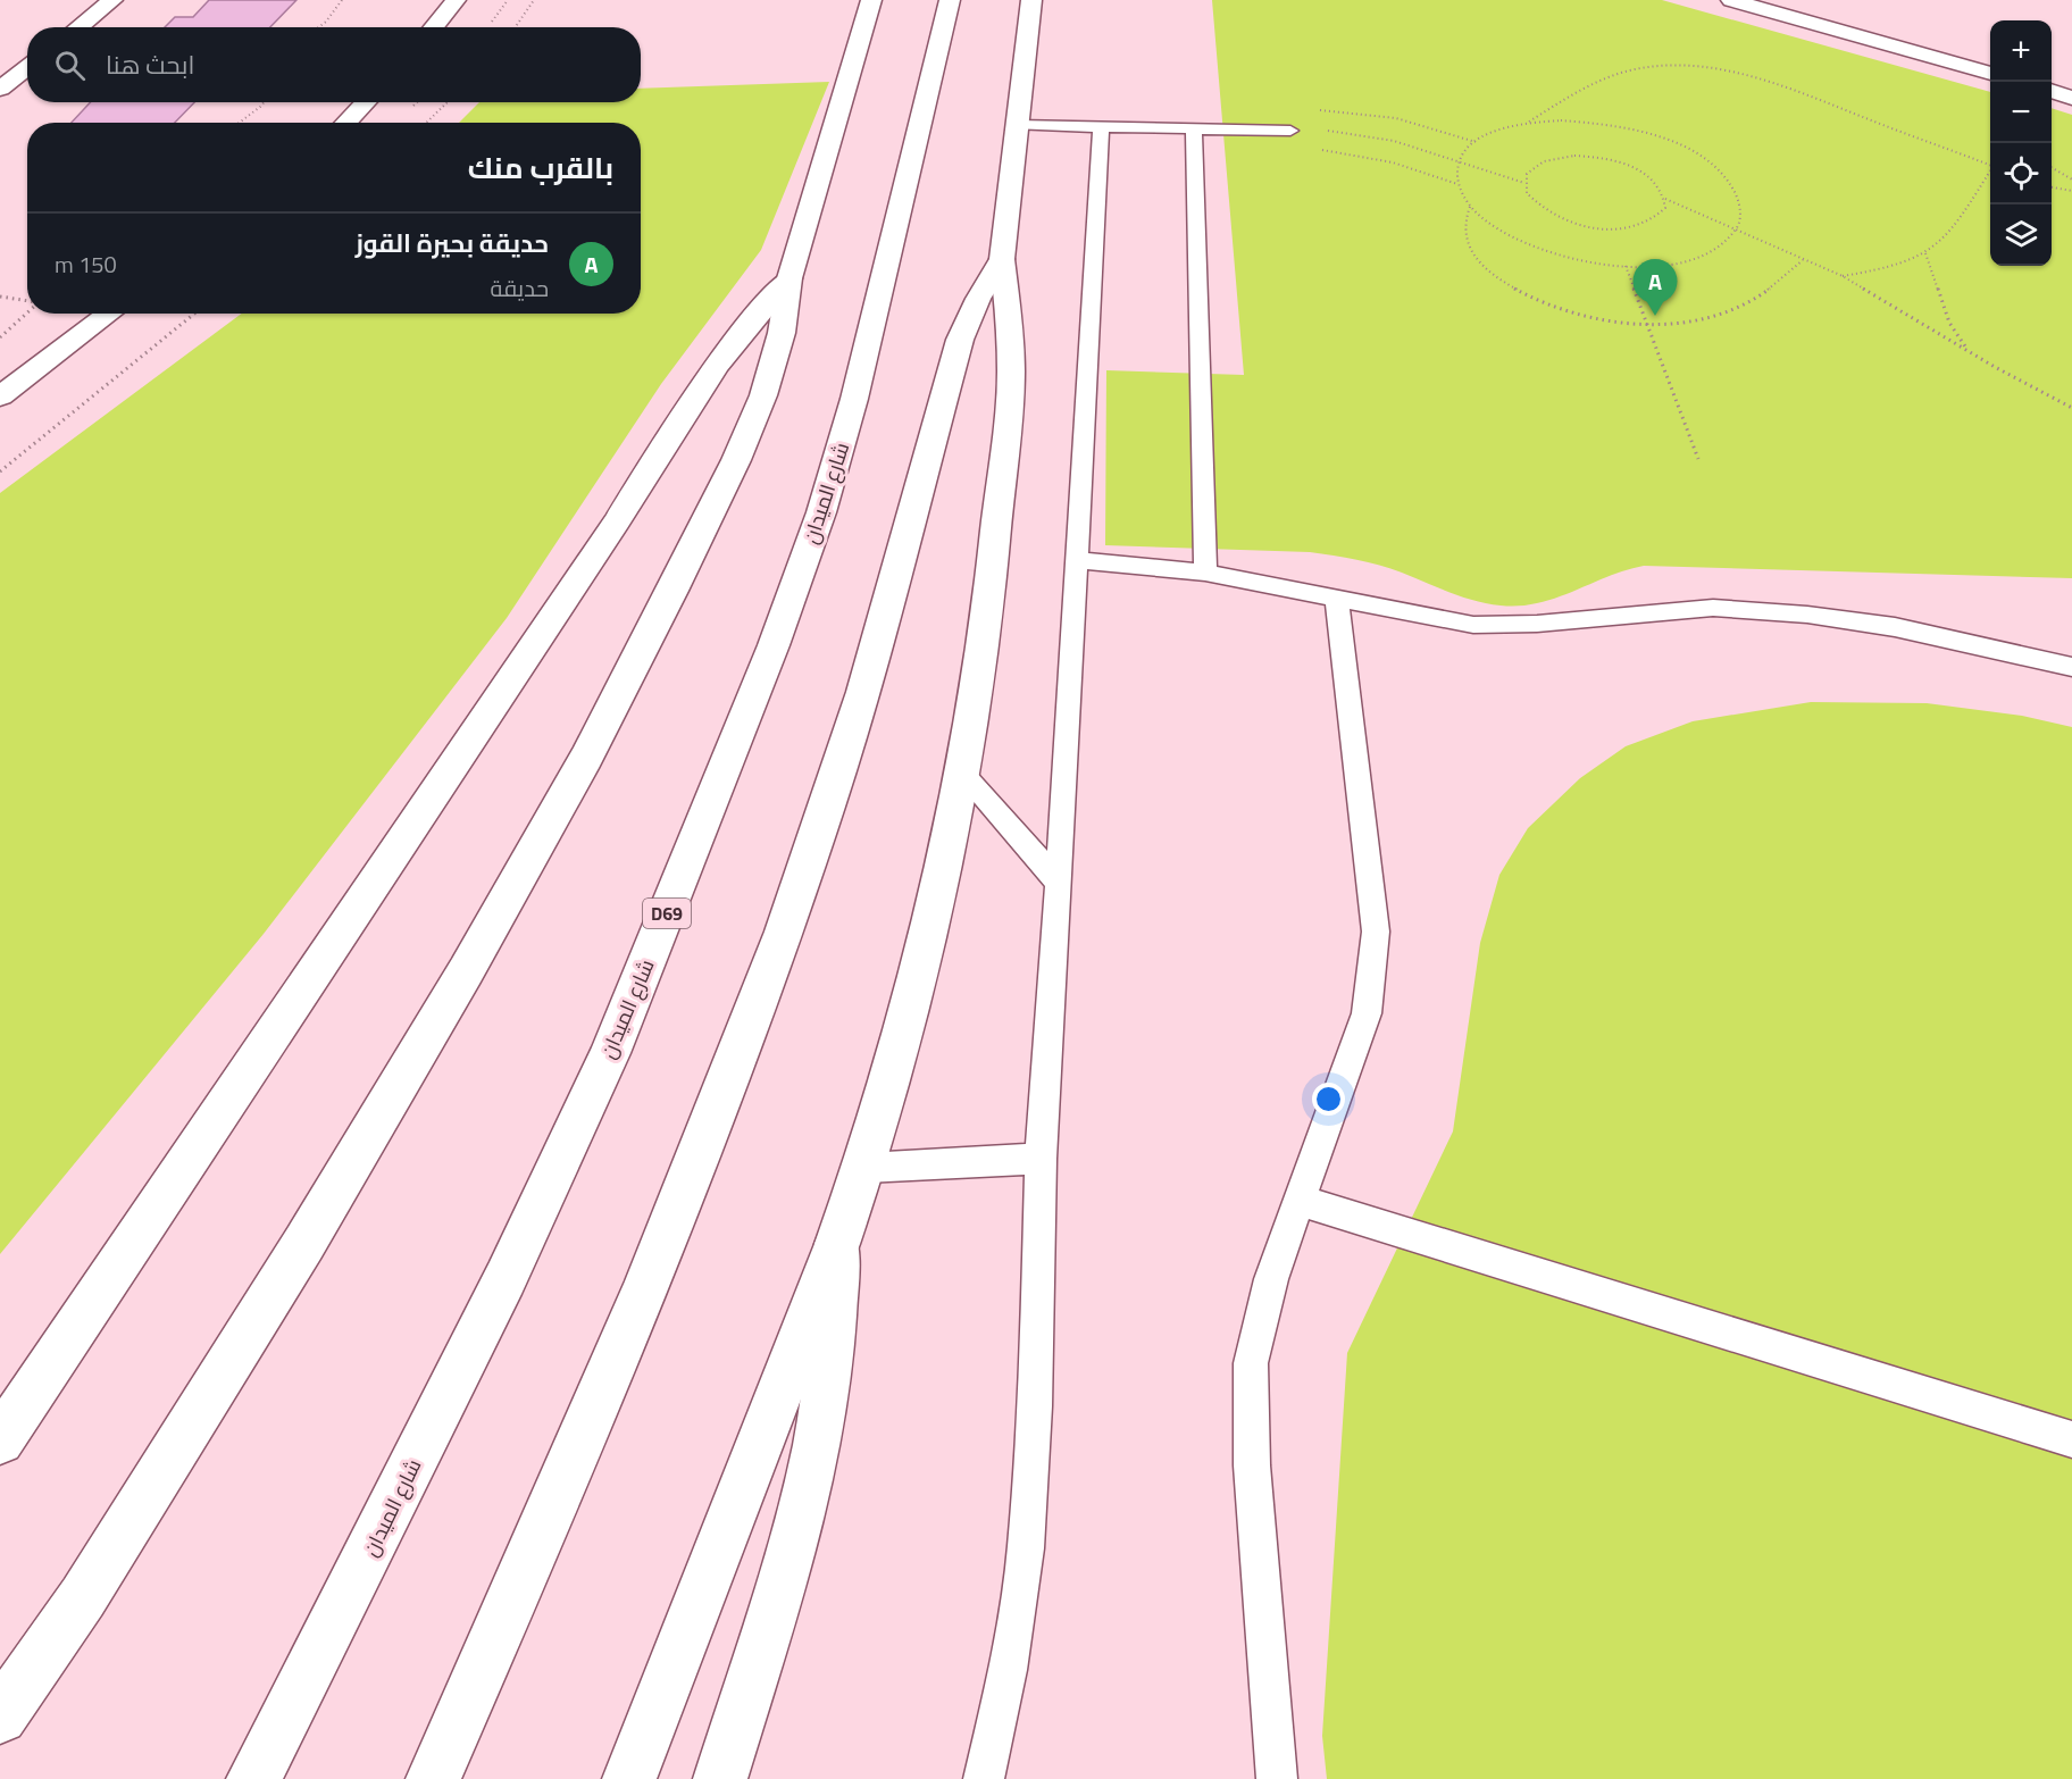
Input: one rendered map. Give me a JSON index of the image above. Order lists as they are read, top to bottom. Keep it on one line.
{"streets":{"main road":["شارع الميدان","D69"]},"page":{"map_buttons":["+","−"],"search":"ابحث هنا","heading":"بالقرب منك","list":[{"mark":"A","name":"حديقة بحيرة القوز","note":"حديقة","value":"150 m"}],"pins":"A"}}
